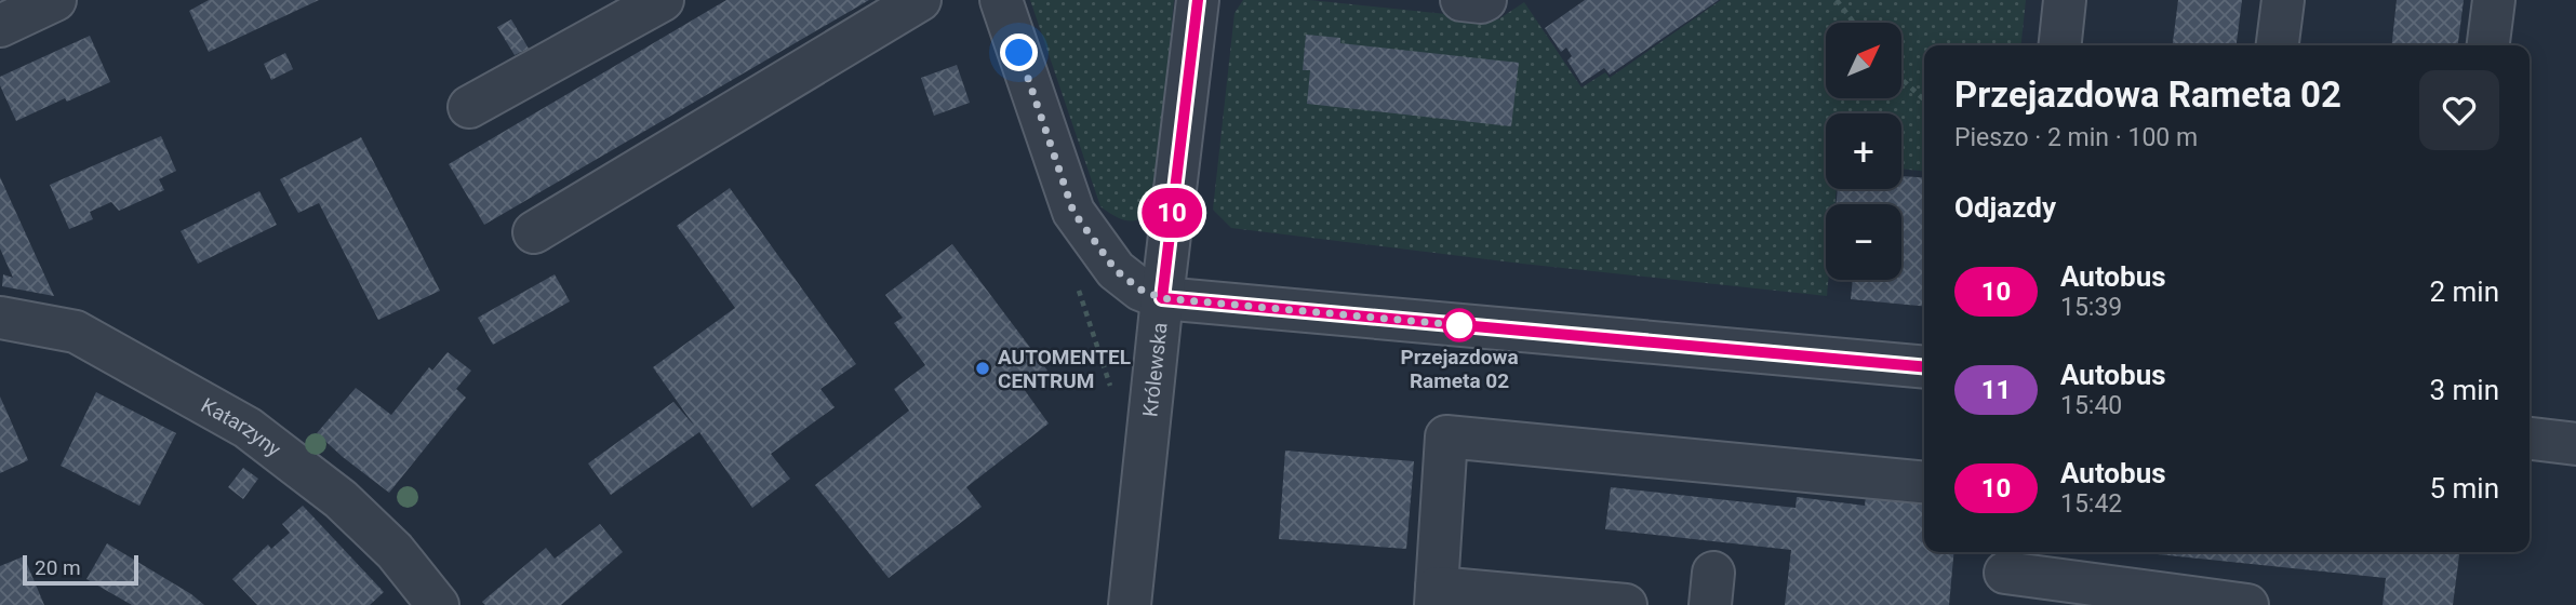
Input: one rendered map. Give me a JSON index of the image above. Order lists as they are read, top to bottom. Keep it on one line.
{"streets":{"street":["Królewska","Katarzyny"]},"places":["Przejazdowa Rameta 02","AUTOMENTEL CENTRUM"],"lines":["bus line 10"],"scale_bar":"20 m","north":"top right","page":{"on_map":"10","map_buttons":["+","−"],"heading":[["Przejazdowa Rameta 02","Pieszo · 2 min · 100 m"],"Odjazdy"],"list":[{"mark":"10","name":"Autobus","note":"15:39","value":"2 min"},{"mark":"11","name":"Autobus","note":"15:40","value":"3 min"},{"mark":"10","name":"Autobus","note":"15:42","value":"5 min"}],"scale":"20 m"}}
